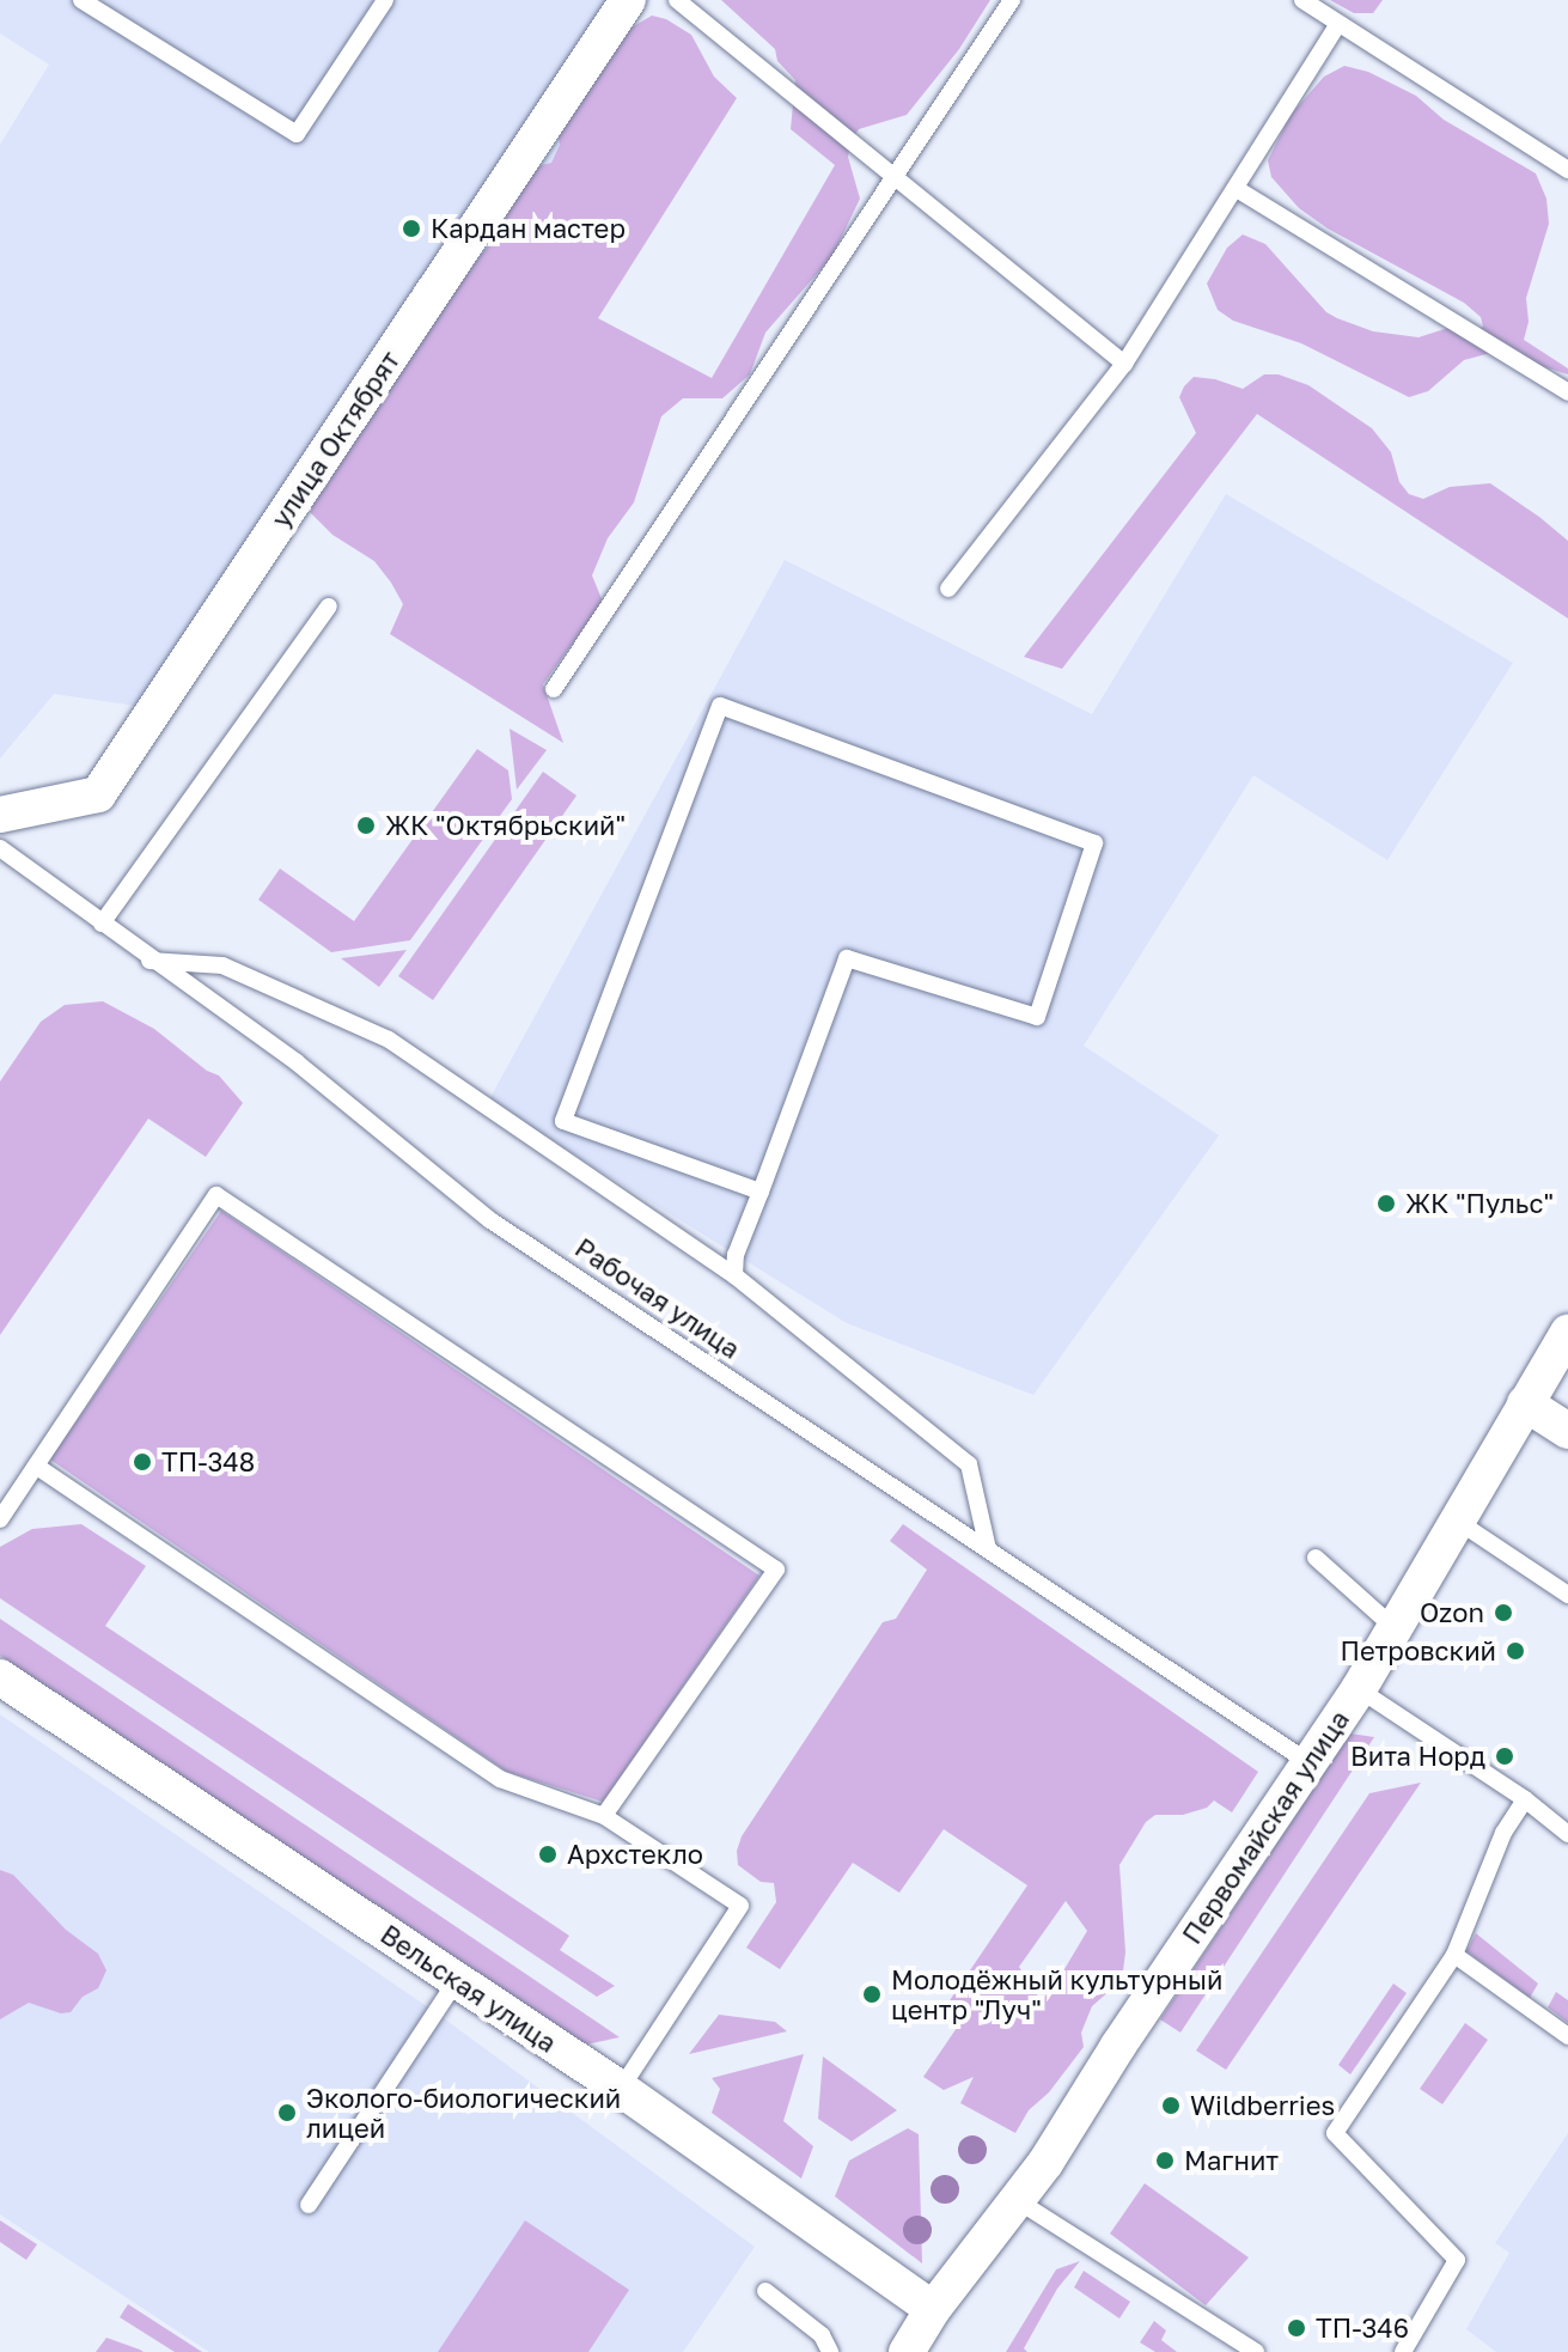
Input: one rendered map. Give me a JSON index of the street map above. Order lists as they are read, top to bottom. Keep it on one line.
{"streets":{"street":["улица Октябрят","Первомайская улица","Вельская улица"],"lane":["Рабочая улица"]},"crossings":[["Рабочая улица","Первомайская улица"],["Первомайская улица","Вельская улица"]],"places":["Кардан мастер","ЖК \"Октябрьский\"","ЖК \"Пульс\"","ТП-348","Ozon","Петровский","Вита Норд","Архстекло","Молодёжный культурный центр \"Луч\"","Wildberries","Эколого-биологический лицей","Магнит","ТП-346"]}
